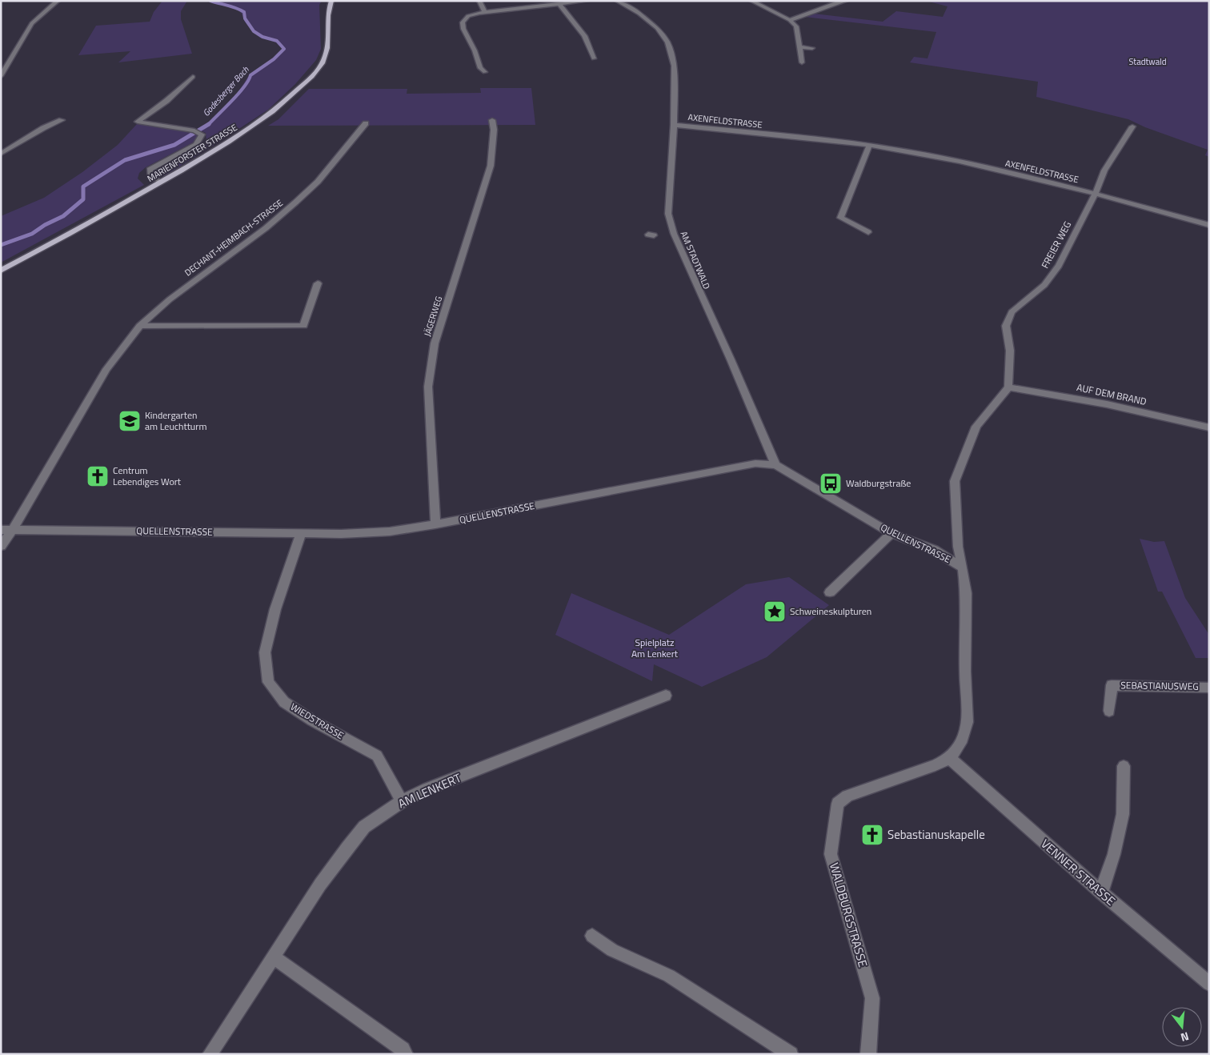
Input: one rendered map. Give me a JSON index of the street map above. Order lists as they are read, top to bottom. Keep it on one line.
{"streets":{"main road":["MARIENFORSTER STRASSE"],"street":["AXENFELDSTRASSE","DECHANT-HEIMBACH-STRASSE","FREIER WEG","AM STADTWALD","JÄGERWEG","AUF DEM BRAND","QUELLENSTRASSE","SEBASTIANUSWEG","WIEDSTRASSE","AM LENKERT","VENNER STRASSE","WALDBURGSTRASSE"]},"crossings":[["AXENFELDSTRASSE","FREIER WEG"],["AXENFELDSTRASSE","AM STADTWALD"],["DECHANT-HEIMBACH-STRASSE","QUELLENSTRASSE"],["FREIER WEG","AUF DEM BRAND"],["AM STADTWALD","QUELLENSTRASSE"],["JÄGERWEG","QUELLENSTRASSE"],["QUELLENSTRASSE","WIEDSTRASSE"],["WIEDSTRASSE","AM LENKERT"],["VENNER STRASSE","WALDBURGSTRASSE"]],"water":["Godesberger Bach"],"parks":["Stadtwald","Spielplatz Am Lenkert"],"places":{"school or university":["Kindergarten am Leuchtturm"],"church":["Centrum Lebendiges Wort","Sebastianuskapelle"],"bus stop":["Waldburgstraße"],"place":["Schweineskulpturen"]},"north":"bottom"}
